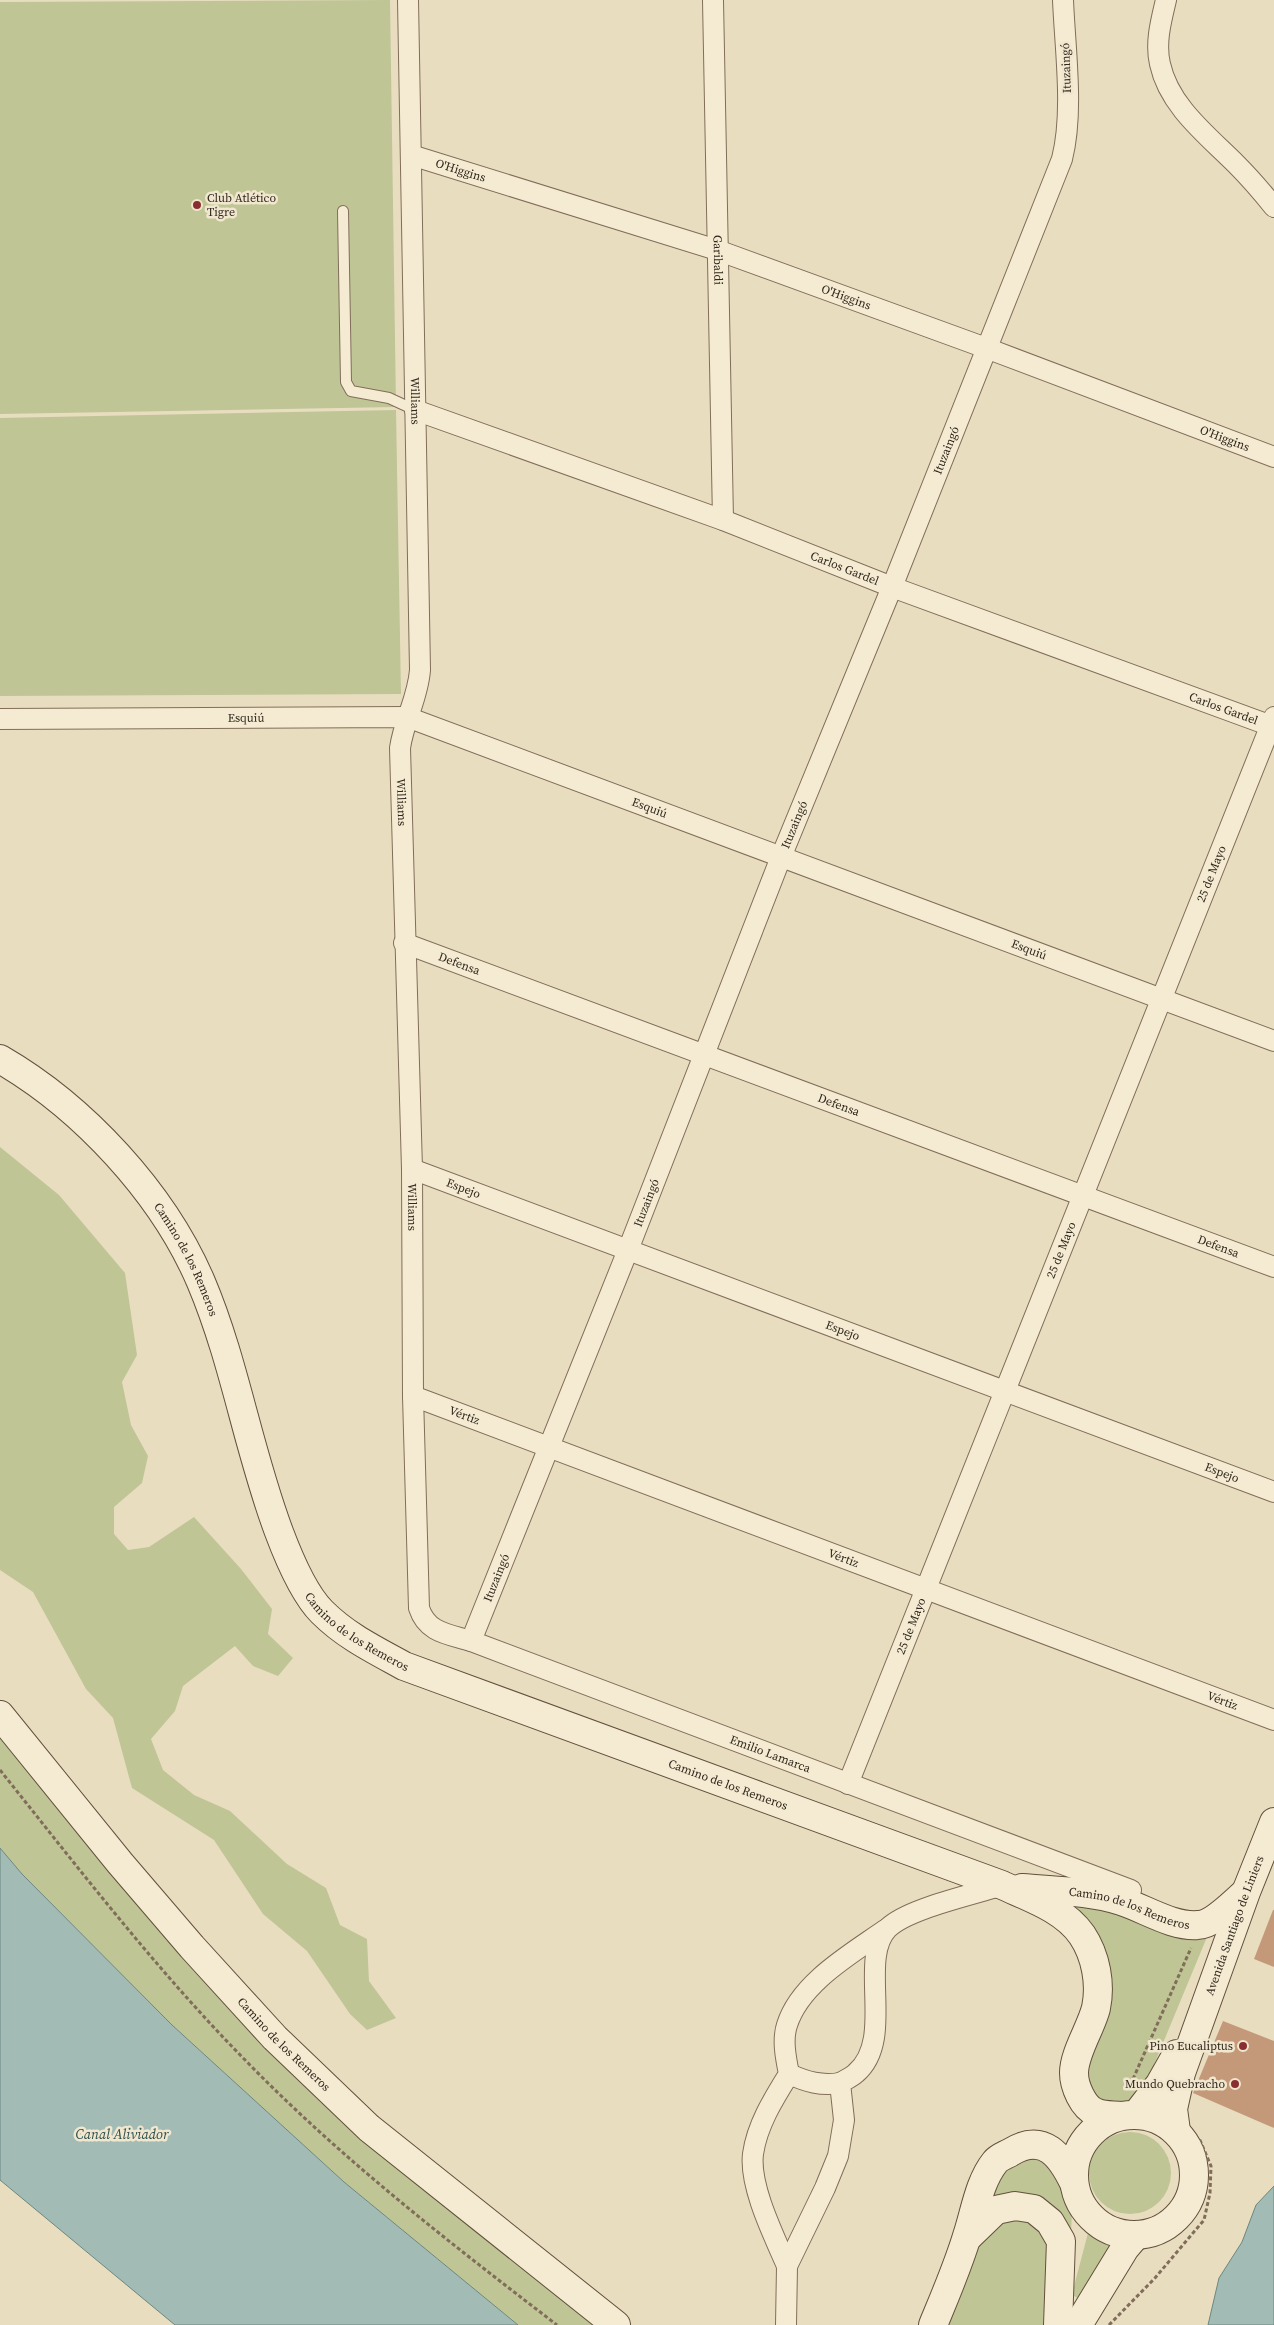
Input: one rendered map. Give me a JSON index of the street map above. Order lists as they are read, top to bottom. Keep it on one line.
{"streets":{"main road":["Camino de los Remeros","Avenida Santiago de Liniers"],"street":["Ituzaingó","O'Higgins","Garibaldi","Williams","Carlos Gardel","Esquiú","25 de Mayo","Defensa","Espejo","Vértiz","Emilio Lamarca"]},"crossings":[["Ituzaingó","O'Higgins"],["Ituzaingó","Carlos Gardel"],["Ituzaingó","Esquiú"],["Ituzaingó","Defensa"],["Ituzaingó","Espejo"],["Ituzaingó","Vértiz"],["Ituzaingó","Emilio Lamarca"],["O'Higgins","Garibaldi"],["O'Higgins","Williams"],["Garibaldi","Carlos Gardel"],["Williams","Carlos Gardel"],["Williams","Esquiú"],["Williams","Defensa"],["Williams","Espejo"],["Williams","Vértiz"],["Williams","Emilio Lamarca"],["Carlos Gardel","25 de Mayo"],["Esquiú","25 de Mayo"],["25 de Mayo","Defensa"],["25 de Mayo","Espejo"],["25 de Mayo","Vértiz"],["25 de Mayo","Emilio Lamarca"],["Camino de los Remeros","Avenida Santiago de Liniers"]],"water":["Canal Aliviador"],"places":["Club Atlético Tigre","Pino Eucaliptus","Mundo Quebracho"]}
